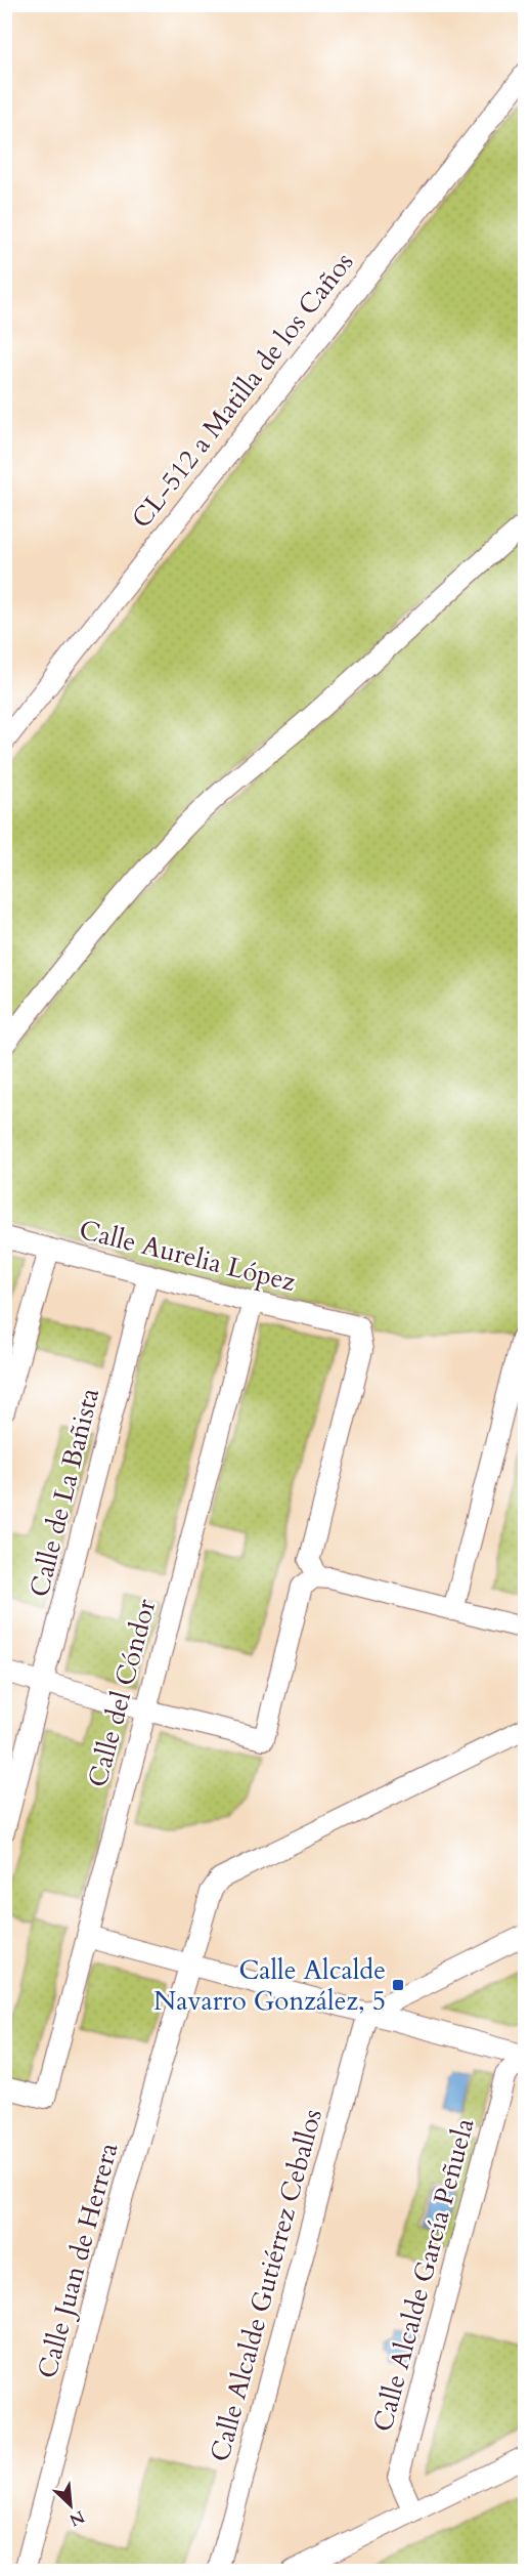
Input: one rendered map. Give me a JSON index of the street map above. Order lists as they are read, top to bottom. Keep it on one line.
{"streets":{"street":["CL-512 a Matilla de los Caños","Calle Aurelia López","Calle de La Bañista","Calle del Cóndor","Calle Juan de Herrera","Calle Alcalde García Peñuela","Calle Alcalde Gutiérrez Ceballos"]},"crossings":[["Calle Aurelia López","Calle de La Bañista"],["Calle Aurelia López","Calle del Cóndor"]],"places":{"transit":["Calle Alcalde Navarro González, 5"]},"north":"bottom right"}
